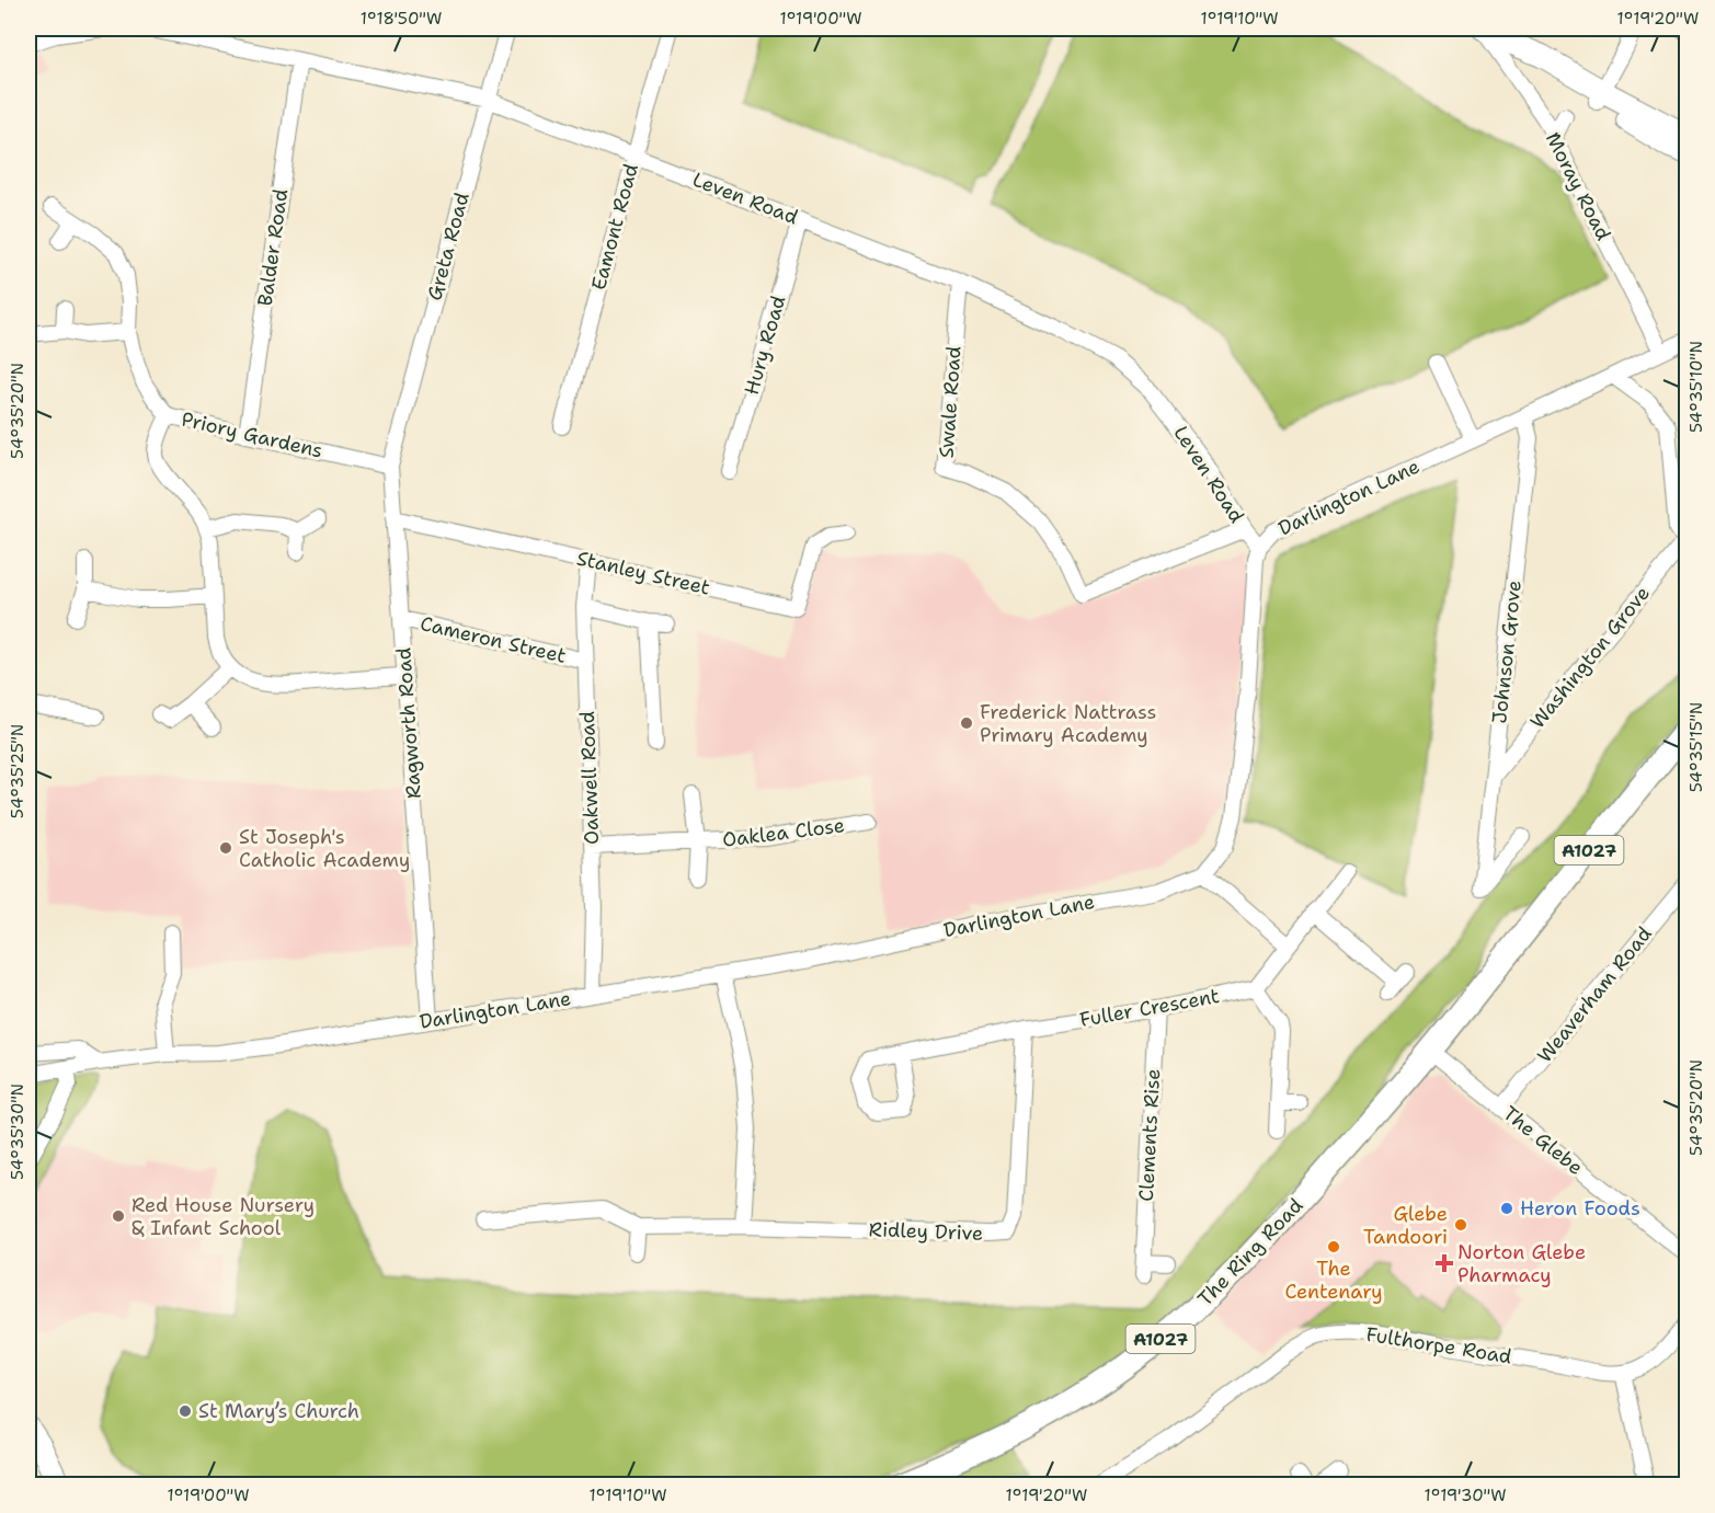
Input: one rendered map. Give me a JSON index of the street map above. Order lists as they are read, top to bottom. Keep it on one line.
{"streets":{"main road":["A1027","The Ring Road"],"street":["Moray Road","Leven Road","Eamont Road","Greta Road","Balder Road","Hury Road","Swale Road","Priory Gardens","Darlington Lane","Stanley Street","Cameron Street","Johnson Grove","Washington Grove","Ragworth Road","Oakwell Road","Oaklea Close","Weaverham Road","Fuller Crescent","Clements Rise","The Glebe","Ridley Drive","Fulthorpe Road"]},"crossings":[["Moray Road","Darlington Lane"],["Leven Road","Eamont Road"],["Leven Road","Greta Road"],["Leven Road","Balder Road"],["Leven Road","Hury Road"],["Leven Road","Swale Road"],["Leven Road","Darlington Lane"],["Greta Road","Priory Gardens"],["Greta Road","Ragworth Road"],["Balder Road","Priory Gardens"],["Priory Gardens","Ragworth Road"],["Darlington Lane","Johnson Grove"],["Darlington Lane","Ragworth Road"],["Darlington Lane","Oakwell Road"],["Stanley Street","Ragworth Road"],["Stanley Street","Oakwell Road"],["Cameron Street","Ragworth Road"],["Cameron Street","Oakwell Road"],["Johnson Grove","Washington Grove"],["Oakwell Road","Oaklea Close"],["A1027","The Glebe"],["A1027","The Ring Road"],["Weaverham Road","The Glebe"],["Fuller Crescent","Clements Rise"],["Fuller Crescent","Ridley Drive"],["The Glebe","The Ring Road"]],"places":{"other":["Frederick Nattrass Primary Academy","St Joseph's Catholic Academy","Heron Foods","Red House Nursery & Infant School","Glebe Tandoori","The Centenary","St Mary’s Church"],"health":["Norton Glebe Pharmacy"]},"coordinates":["1°18'50\"W","1°19'00\"W","1°19'10\"W","1°19'20\"W","54°35'10\"N","54°35'20\"N","54°35'15\"N","54°35'25\"N","54°35'30\"N","1°19'30\"W"]}
